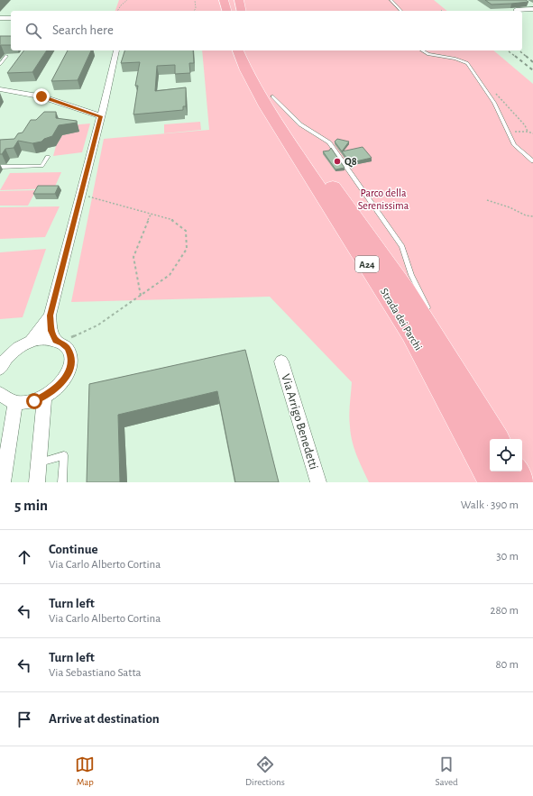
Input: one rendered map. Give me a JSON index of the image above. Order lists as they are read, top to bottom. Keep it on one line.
{"streets":{"highway":["A24","Strada dei Parchi"],"street":["Via Arrigo Benedetti"]},"parks":["Parco della Serenissima"],"places":["Q8"],"page":{"search":"Search here","heading":["5 min","Walk · 390 m"],"list":[["Continue","Via Carlo Alberto Cortina","30 m"],["Turn left","Via Carlo Alberto Cortina","280 m"],["Turn left","Via Sebastiano Satta","80 m"],"Arrive at destination"],"nav":["Map","Directions","Saved"]}}
